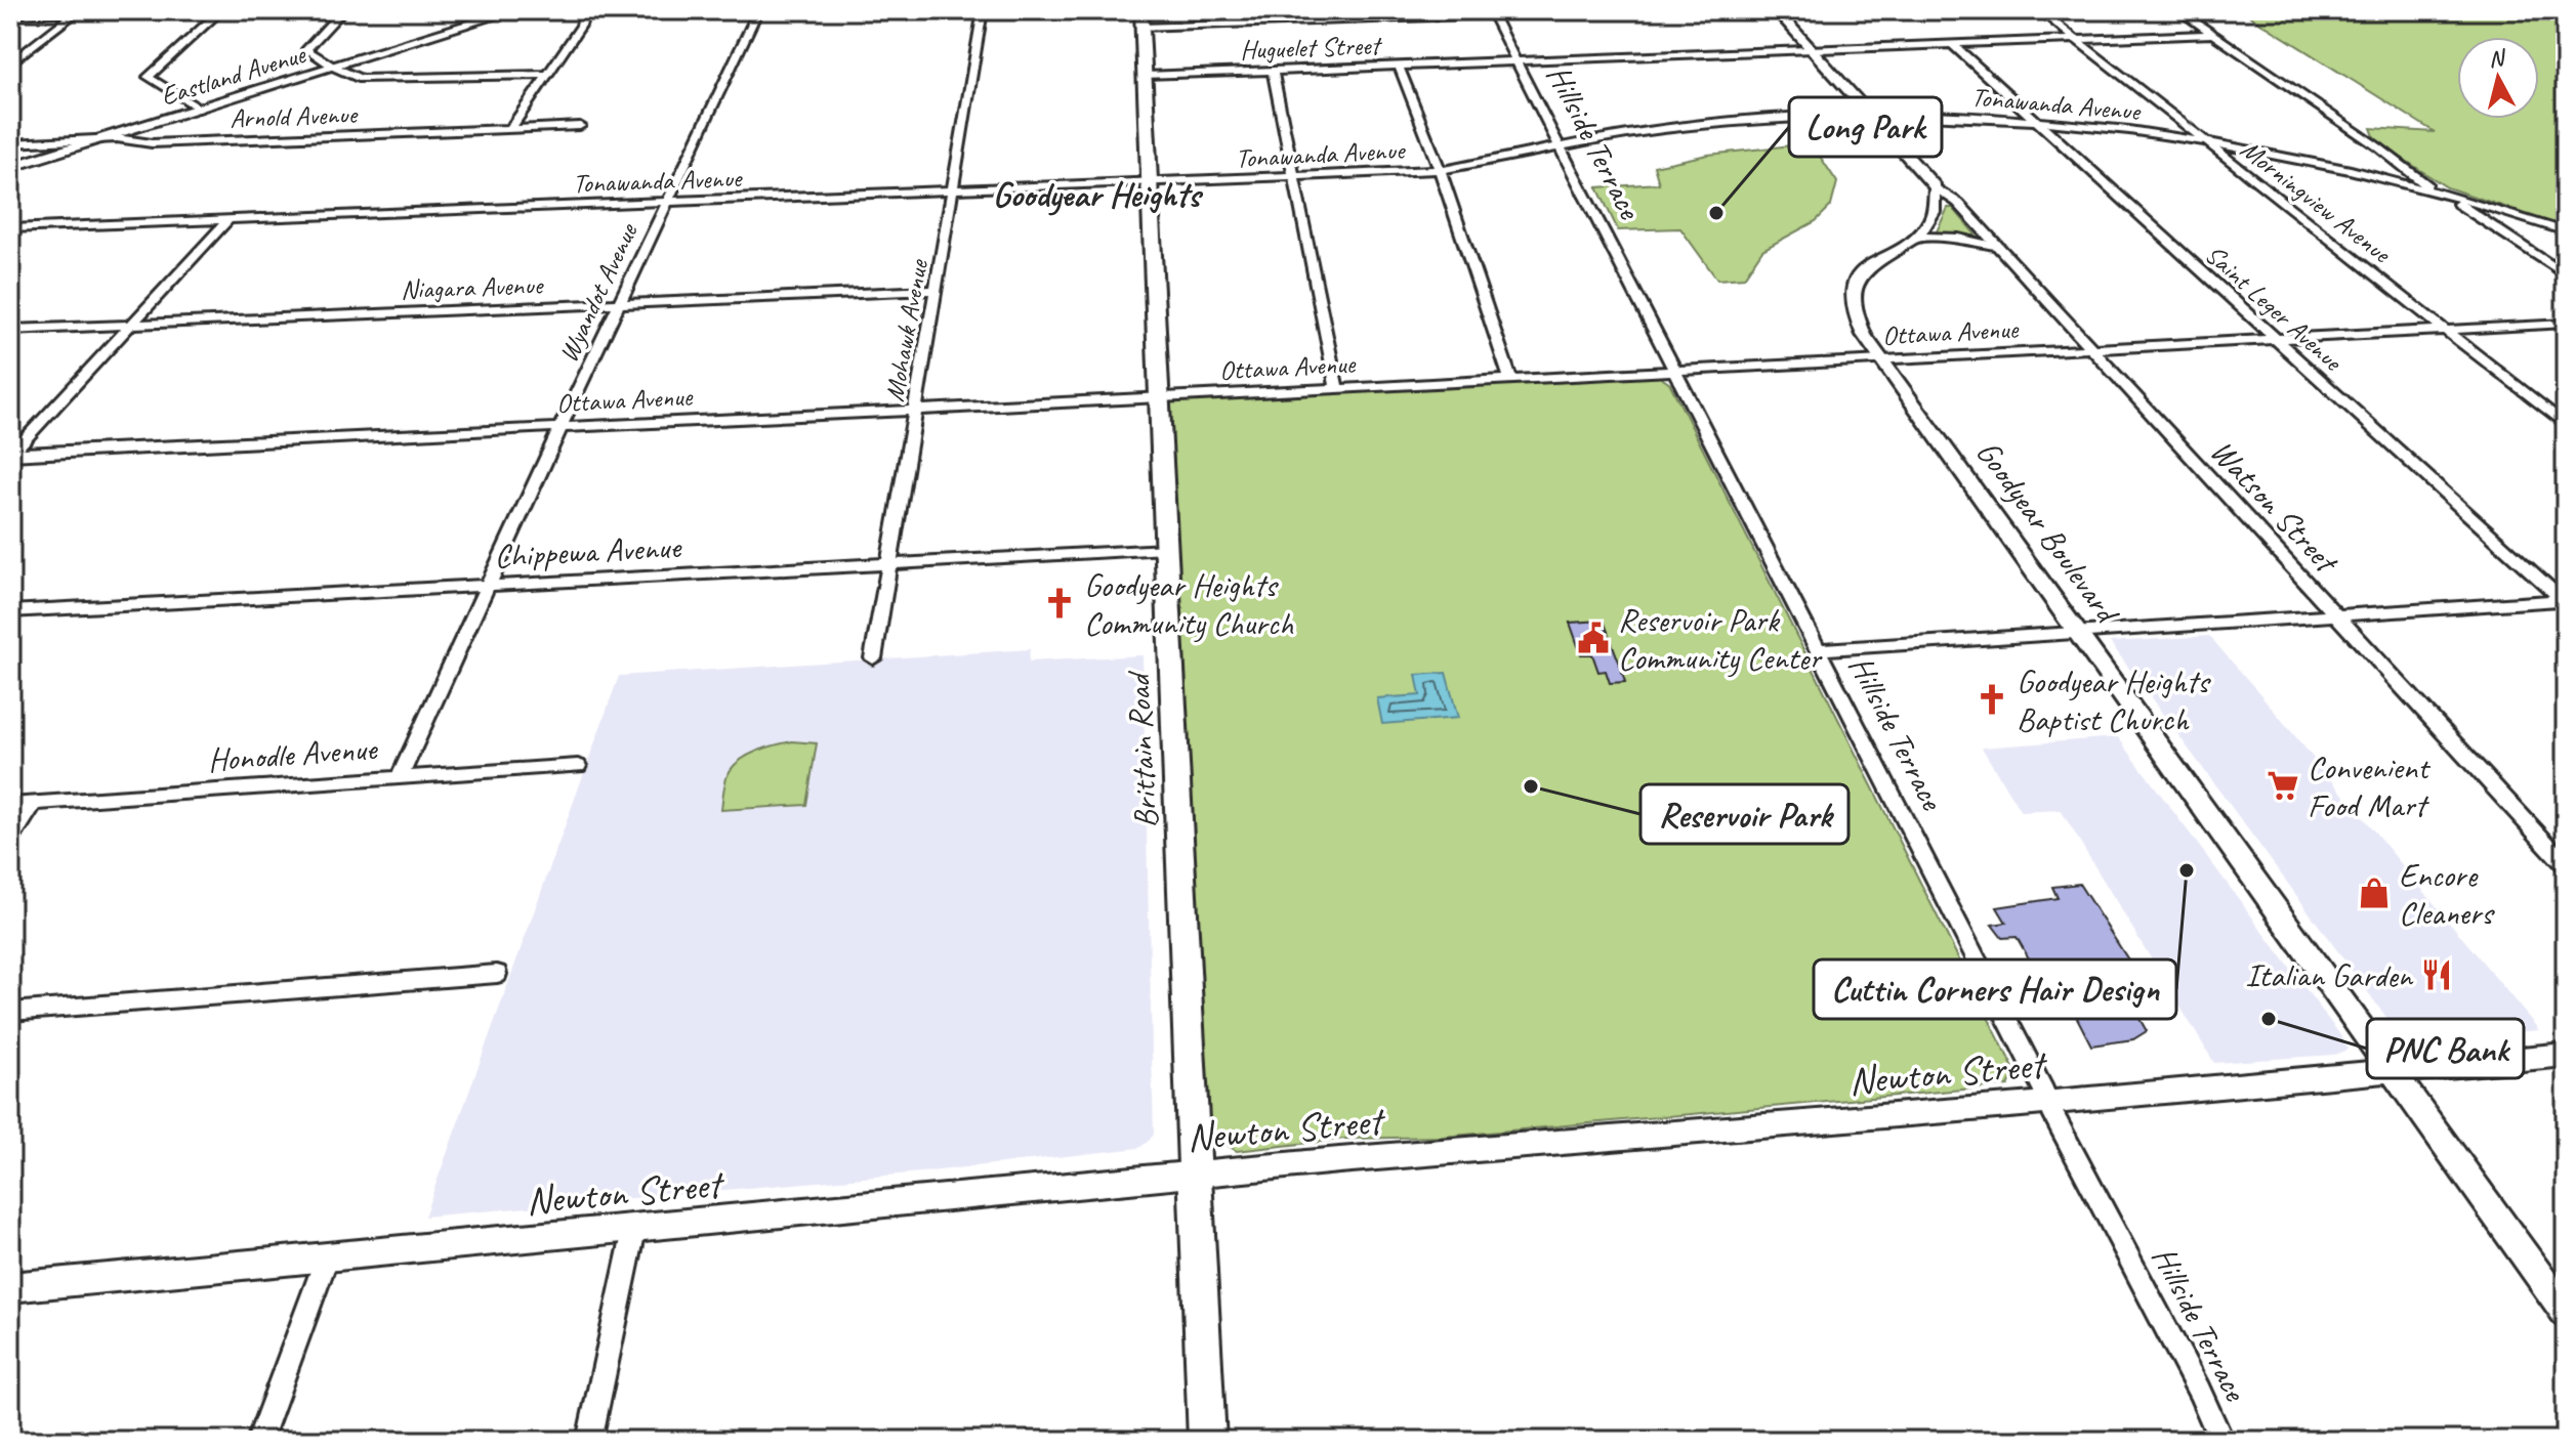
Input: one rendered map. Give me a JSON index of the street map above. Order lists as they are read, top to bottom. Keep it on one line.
{"streets":{"main road":["Brittain Road"],"street":["Huguelet Street","Eastland Avenue","Tonawanda Avenue","Arnold Avenue","Hillside Terrace","Morningview Avenue","Niagara Avenue","Wyandot Avenue","Saint Leger Avenue","Mohawk Avenue","Ottawa Avenue","Watson Street","Goodyear Boulevard","Chippewa Avenue","Honodle Avenue","Newton Street"]},"crossings":[["Huguelet Street","Hillside Terrace"],["Huguelet Street","Morningview Avenue"],["Huguelet Street","Saint Leger Avenue"],["Huguelet Street","Brittain Road"],["Eastland Avenue","Arnold Avenue"],["Tonawanda Avenue","Hillside Terrace"],["Tonawanda Avenue","Morningview Avenue"],["Tonawanda Avenue","Wyandot Avenue"],["Tonawanda Avenue","Saint Leger Avenue"],["Tonawanda Avenue","Mohawk Avenue"],["Tonawanda Avenue","Brittain Road"],["Hillside Terrace","Ottawa Avenue"],["Hillside Terrace","Newton Street"],["Morningview Avenue","Ottawa Avenue"],["Niagara Avenue","Wyandot Avenue"],["Niagara Avenue","Mohawk Avenue"],["Wyandot Avenue","Ottawa Avenue"],["Wyandot Avenue","Chippewa Avenue"],["Wyandot Avenue","Honodle Avenue"],["Saint Leger Avenue","Ottawa Avenue"],["Mohawk Avenue","Ottawa Avenue"],["Mohawk Avenue","Chippewa Avenue"],["Ottawa Avenue","Watson Street"],["Ottawa Avenue","Goodyear Boulevard"],["Ottawa Avenue","Brittain Road"],["Goodyear Boulevard","Newton Street"],["Chippewa Avenue","Brittain Road"],["Brittain Road","Newton Street"]],"districts":["Goodyear Heights"],"places":{"other":["Long Park","Reservoir Park","Cuttin Corners Hair Design","PNC Bank"],"church":["Goodyear Heights Community Church","Goodyear Heights Baptist Church"],"public building":["Reservoir Park Community Center"],"supermarket":["Convenient Food Mart"],"shop":["Encore Cleaners"],"restaurant":["Italian Garden"]},"north":"top"}
